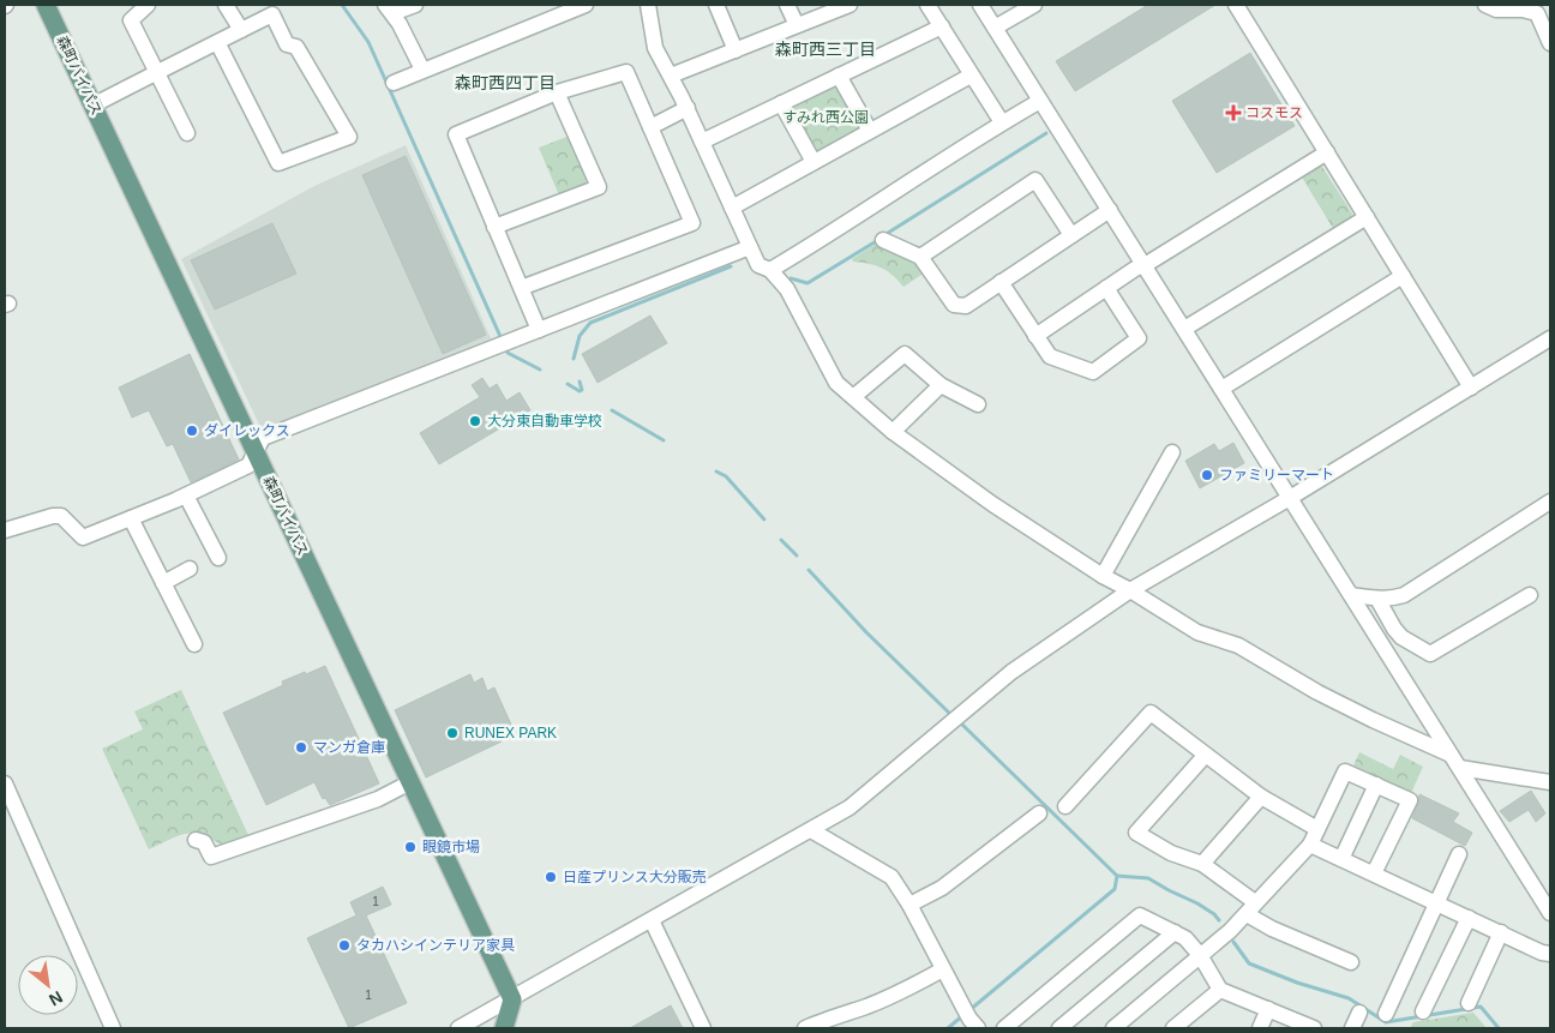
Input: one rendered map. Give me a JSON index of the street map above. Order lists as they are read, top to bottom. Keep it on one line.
{"streets":{"main road":["森町バイパス"]},"districts":["森町西三丁目","森町西四丁目"],"parks":["すみれ西公園"],"places":{"health":["コスモス"],"other":["大分東自動車学校","ダイレックス","ファミリーマート","RUNEX PARK","マンガ倉庫","眼鏡市場","日産プリンス大分販売","タカハシインテリア家具"]},"house_numbers":["1","1"],"north":"bottom right"}
